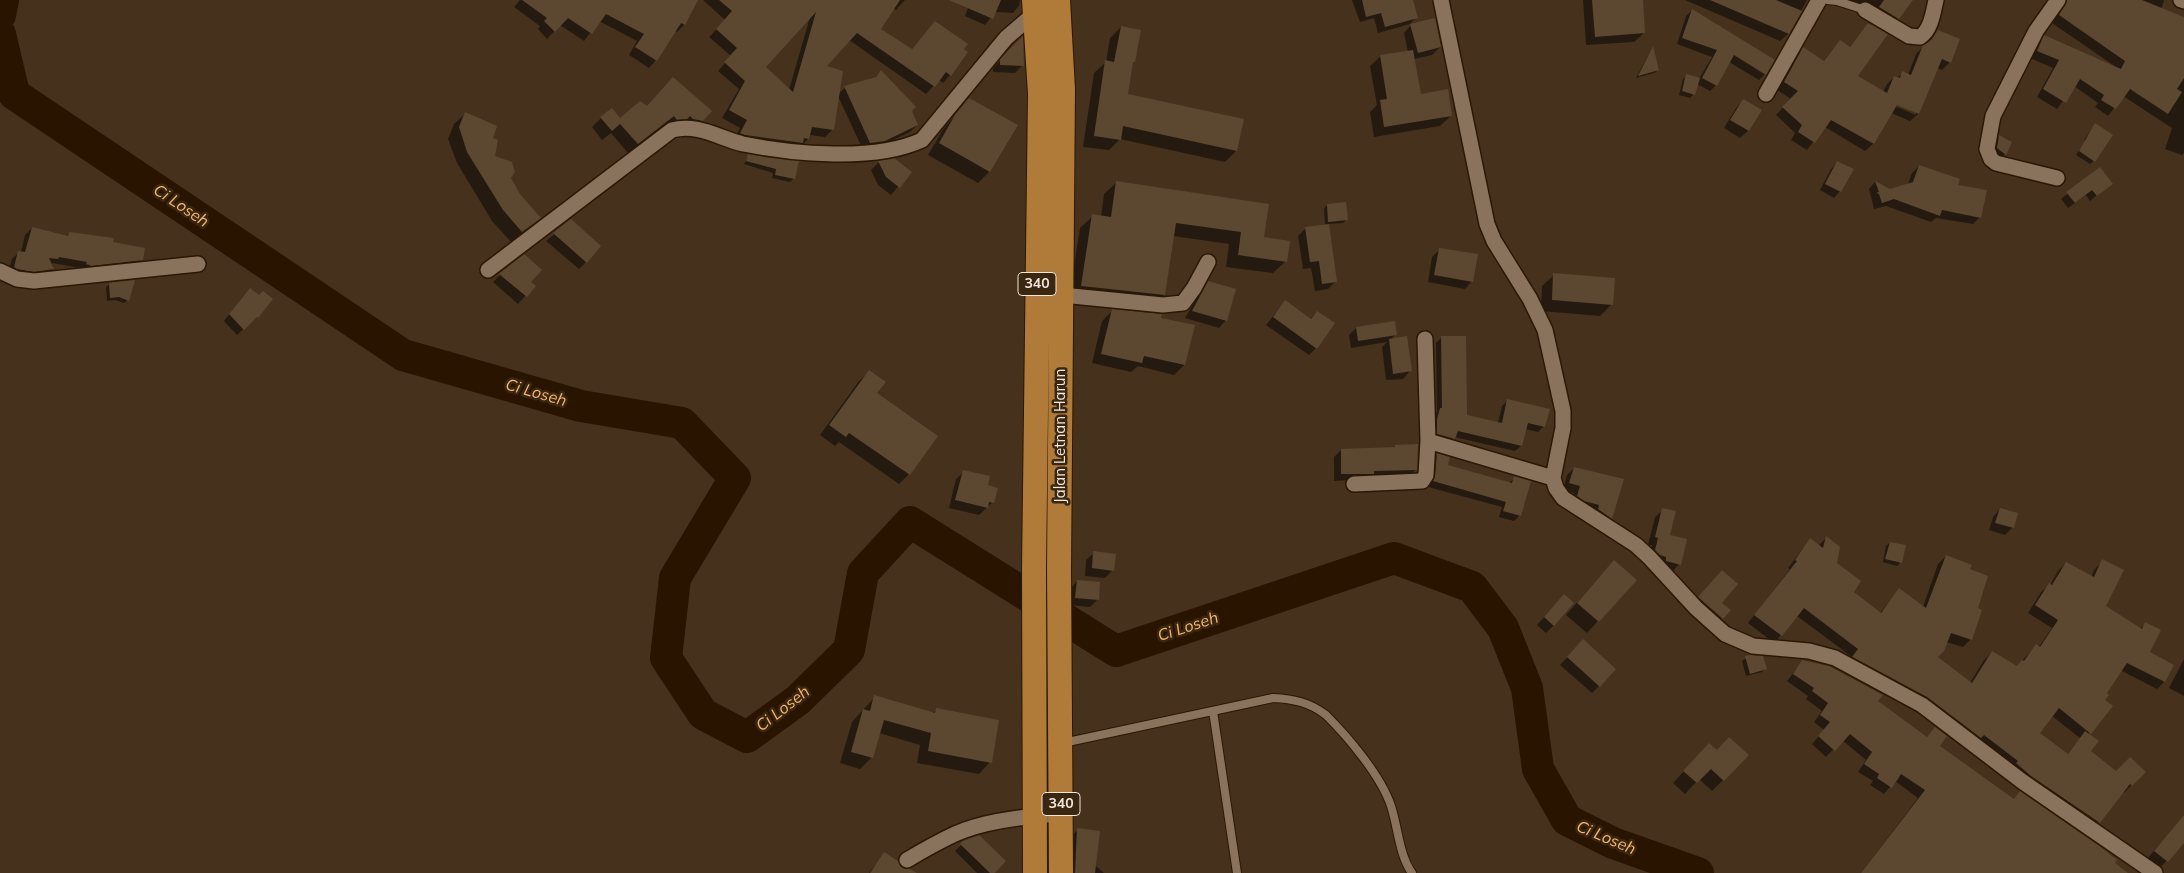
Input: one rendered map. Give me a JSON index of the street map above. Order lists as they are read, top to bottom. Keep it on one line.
{"streets":{"main road":["340","Jalan Letnan Harun"]},"water":["Ci Loseh"]}
